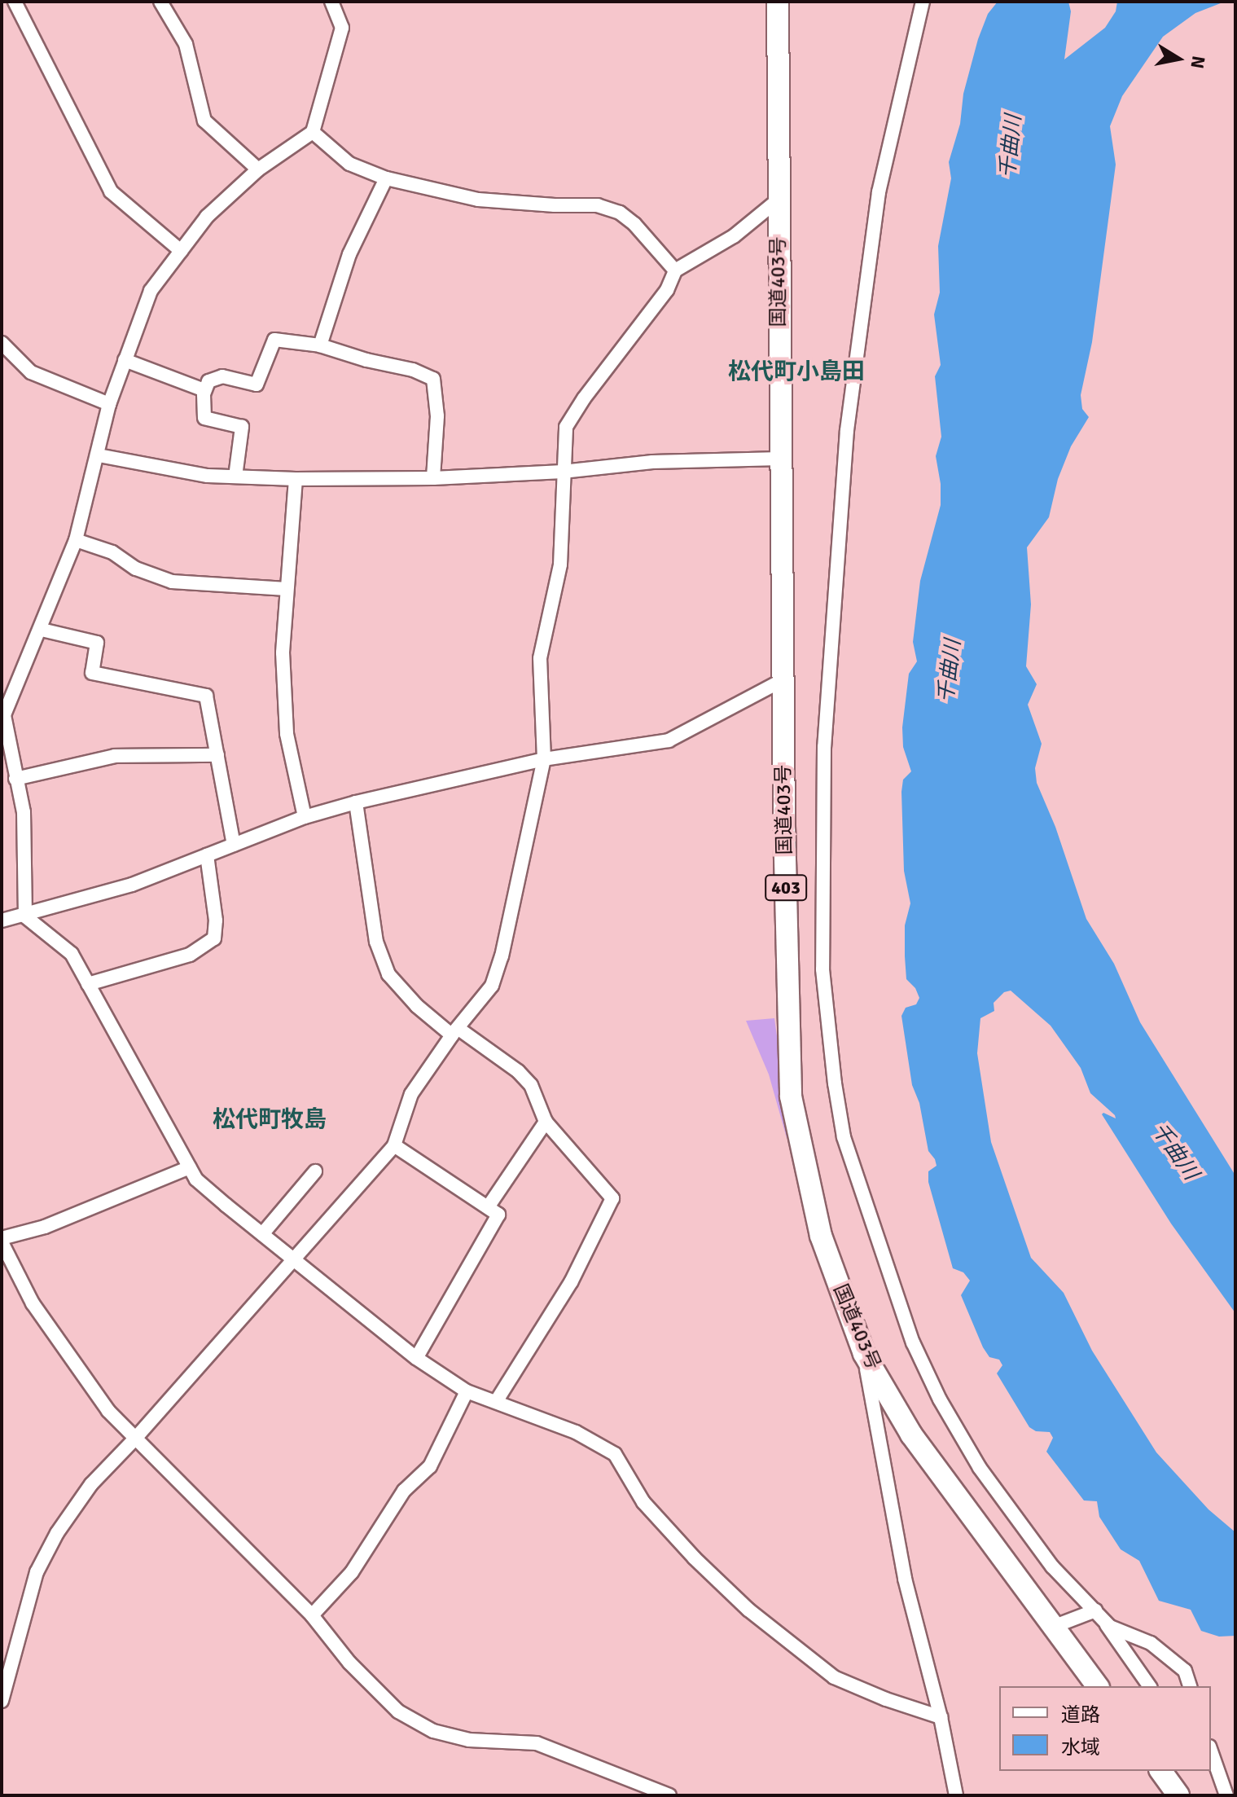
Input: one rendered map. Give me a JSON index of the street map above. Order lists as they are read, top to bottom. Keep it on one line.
{"streets":{"highway":["国道403号","403"]},"districts":["松代町小島田","松代町牧島"],"water":["千曲川"],"legend":["道路","水域"],"north":"right"}
